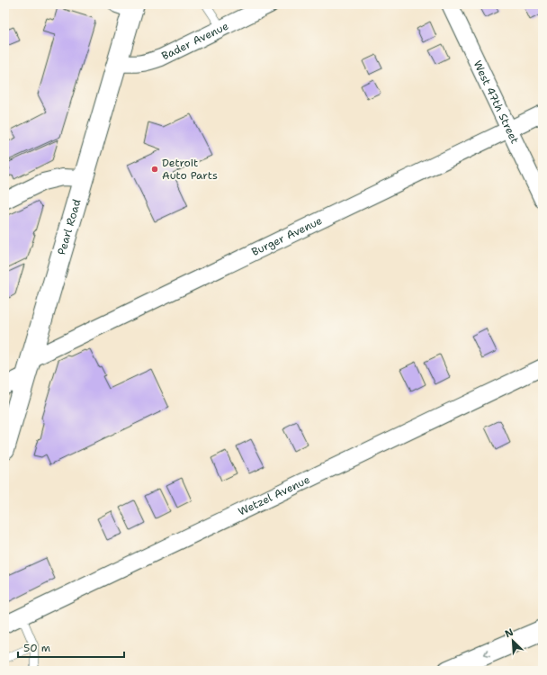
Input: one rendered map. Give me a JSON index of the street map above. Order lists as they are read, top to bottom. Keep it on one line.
{"streets":{"main road":["Pearl Road"],"street":["Bader Avenue","West 47th Street","Burger Avenue","Wetzel Avenue"]},"crossings":[["Bader Avenue","Pearl Road"],["West 47th Street","Burger Avenue"],["Pearl Road","Burger Avenue"]],"places":["Detroit Auto Parts"],"scale_bar":"50 m","north":"top left"}
